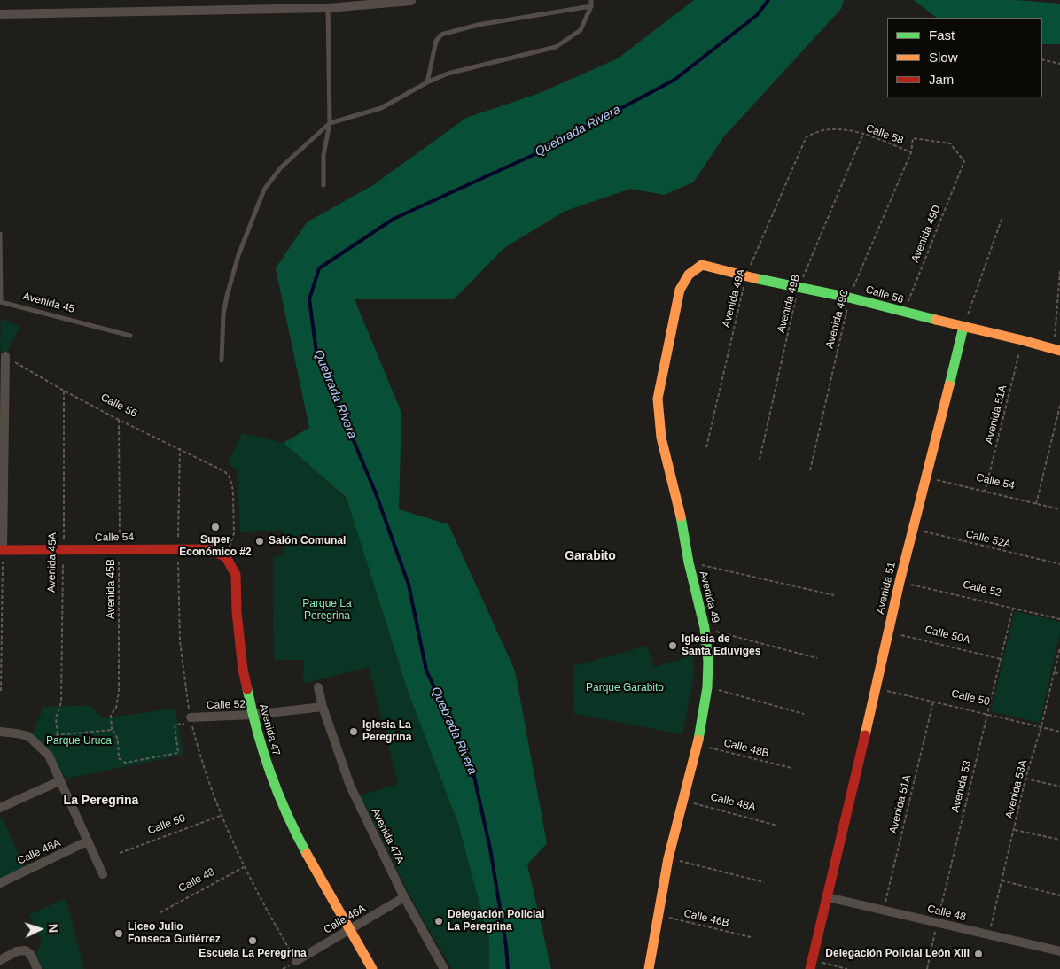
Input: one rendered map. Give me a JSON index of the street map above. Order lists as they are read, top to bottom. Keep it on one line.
{"streets":{"street":["Calle 56","Calle 54","Avenida 51","Calle 52","Avenida 49","Avenida 47","Calle 48A","Avenida 47A","Calle 48","Calle 46A"],"lane":["Avenida 45"],"path":["Calle 58","Avenida 49D","Avenida 49A","Avenida 49B","Avenida 49C","Avenida 51A","Calle 52A","Avenida 45A","Avenida 45B","Calle 50A","Calle 50","Calle 48B","Avenida 53","Avenida 53A","Calle 46B"]},"crossings":[["Calle 58","Avenida 49D"],["Calle 58","Avenida 49A"],["Calle 58","Avenida 49B"],["Calle 58","Avenida 49C"],["Avenida 49D","Calle 56"],["Calle 56","Avenida 49A"],["Calle 56","Avenida 49B"],["Calle 56","Avenida 49C"],["Calle 56","Avenida 51A"],["Calle 56","Calle 54"],["Calle 56","Avenida 45A"],["Calle 56","Avenida 51"],["Calle 56","Avenida 45B"],["Calle 56","Avenida 49"],["Calle 56","Avenida 47"],["Avenida 51A","Calle 54"],["Avenida 51A","Calle 50"],["Avenida 51A","Calle 48"],["Calle 54","Avenida 45A"],["Calle 54","Avenida 51"],["Calle 54","Avenida 45B"],["Calle 54","Avenida 47"],["Calle 52A","Avenida 51"],["Avenida 51","Calle 52"],["Avenida 51","Calle 50A"],["Avenida 51","Calle 50"],["Avenida 51","Calle 48"],["Calle 52","Avenida 47"],["Calle 52","Avenida 53"],["Calle 52","Avenida 47A"],["Avenida 49","Calle 48B"],["Avenida 49","Calle 48A"],["Avenida 49","Calle 46B"],["Calle 50A","Avenida 53"],["Calle 50","Avenida 53"],["Calle 50","Avenida 53A"],["Avenida 47","Calle 46A"],["Avenida 53","Calle 48"],["Avenida 53A","Calle 48"],["Avenida 47A","Calle 46A"]],"districts":["Garabito","La Peregrina"],"water":["Quebrada Rivera"],"parks":["Parque La Peregrina","Parque Garabito","Parque Uruca"],"places":["Super Económico #2","Salón Comunal","Iglesia de Santa Eduviges","Iglesia La Peregrina","Delegación Policial La Peregrina","Liceo Julio Fonseca Gutiérrez","Escuela La Peregrina","Delegación Policial León XIII"],"legend":["Fast","Slow","Jam"],"north":"right"}
